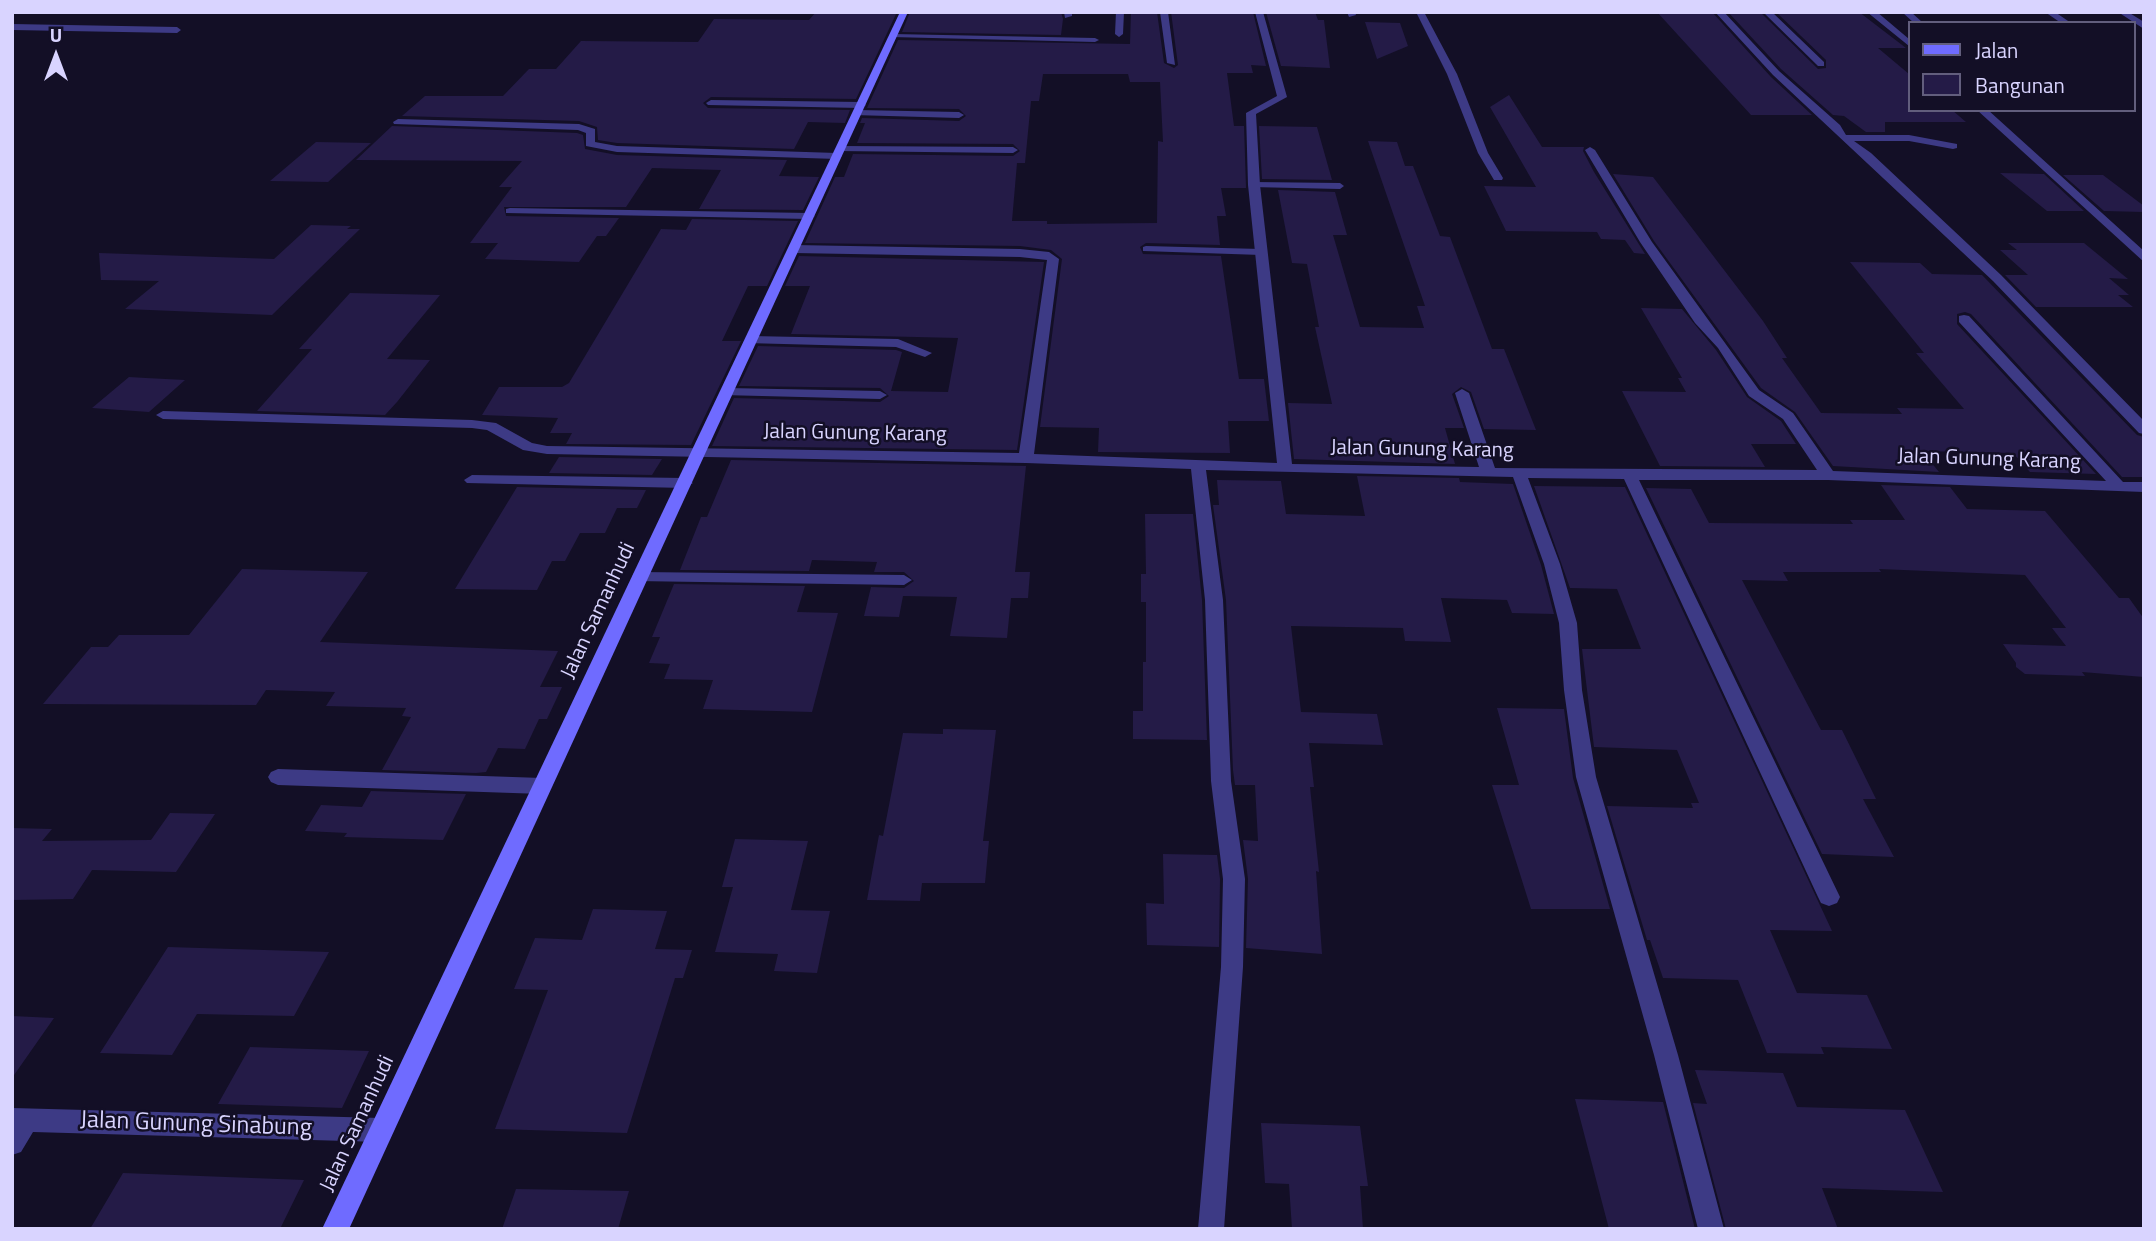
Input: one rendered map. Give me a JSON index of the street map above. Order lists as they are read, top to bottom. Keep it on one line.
{"streets":{"street":["Jalan Gunung Karang","Jalan Samanhudi","Jalan Gunung Sinabung"]},"crossings":[["Jalan Gunung Karang","Jalan Samanhudi"],["Jalan Samanhudi","Jalan Gunung Sinabung"]],"legend":["Jalan","Bangunan"],"north":"top"}
